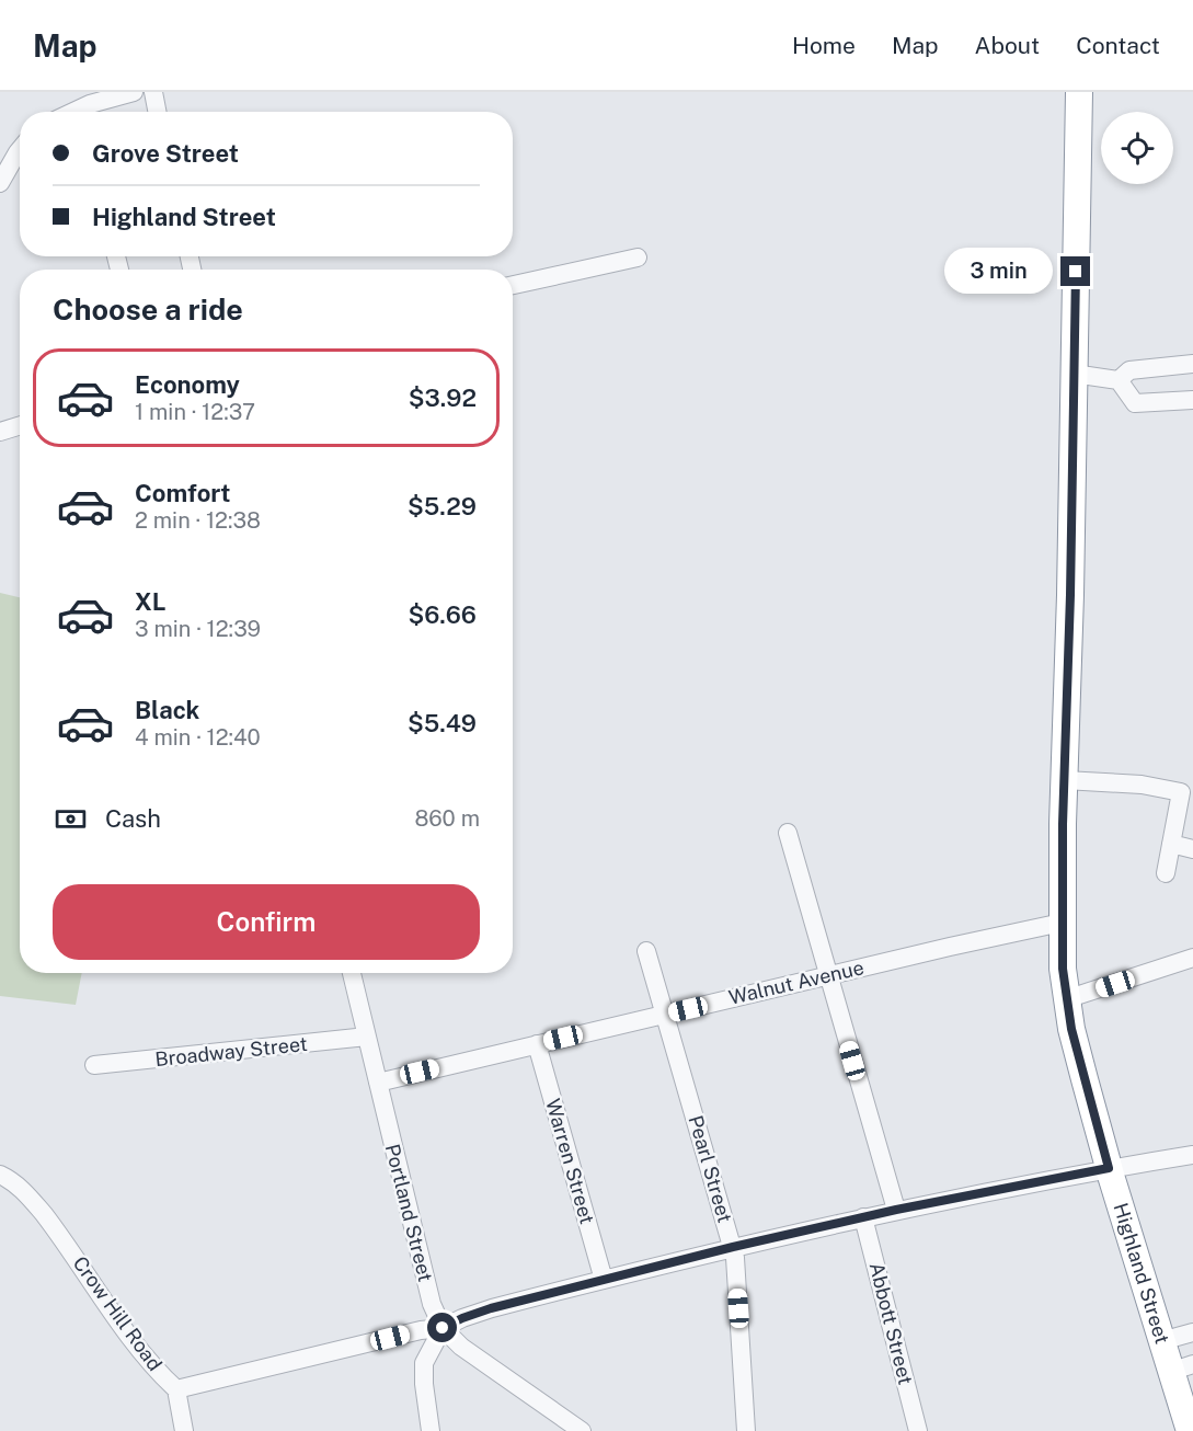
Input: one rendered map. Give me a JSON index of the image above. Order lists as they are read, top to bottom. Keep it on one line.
{"streets":{"highway":["Highland Street"],"street":["Walnut Avenue","Broadway Street","Warren Street","Pearl Street","Portland Street","Crow Hill Road","Abbott Street"]},"crossings":[["Walnut Avenue","Warren Street"],["Walnut Avenue","Pearl Street"],["Walnut Avenue","Portland Street"],["Walnut Avenue","Highland Street"],["Broadway Street","Portland Street"],["Warren Street","Crow Hill Road"],["Pearl Street","Crow Hill Road"],["Portland Street","Crow Hill Road"],["Highland Street","Crow Hill Road"],["Crow Hill Road","Abbott Street"]],"page":{"header":"Map","nav":["Home","Map","About","Contact"],"banner":["Grove Street","Highland Street"],"bubble":"3 min","heading":"Choose a ride","list":[{"name":"Economy","note":"1 min · 12:37","value":"$3.92"},{"name":"Comfort","note":"2 min · 12:38","value":"$5.29"},{"name":"XL","note":"3 min · 12:39","value":"$6.66"},{"name":"Black","note":"4 min · 12:40","value":"$5.49"}],"pay":["Cash","860 m"],"buttons":"Confirm"}}
